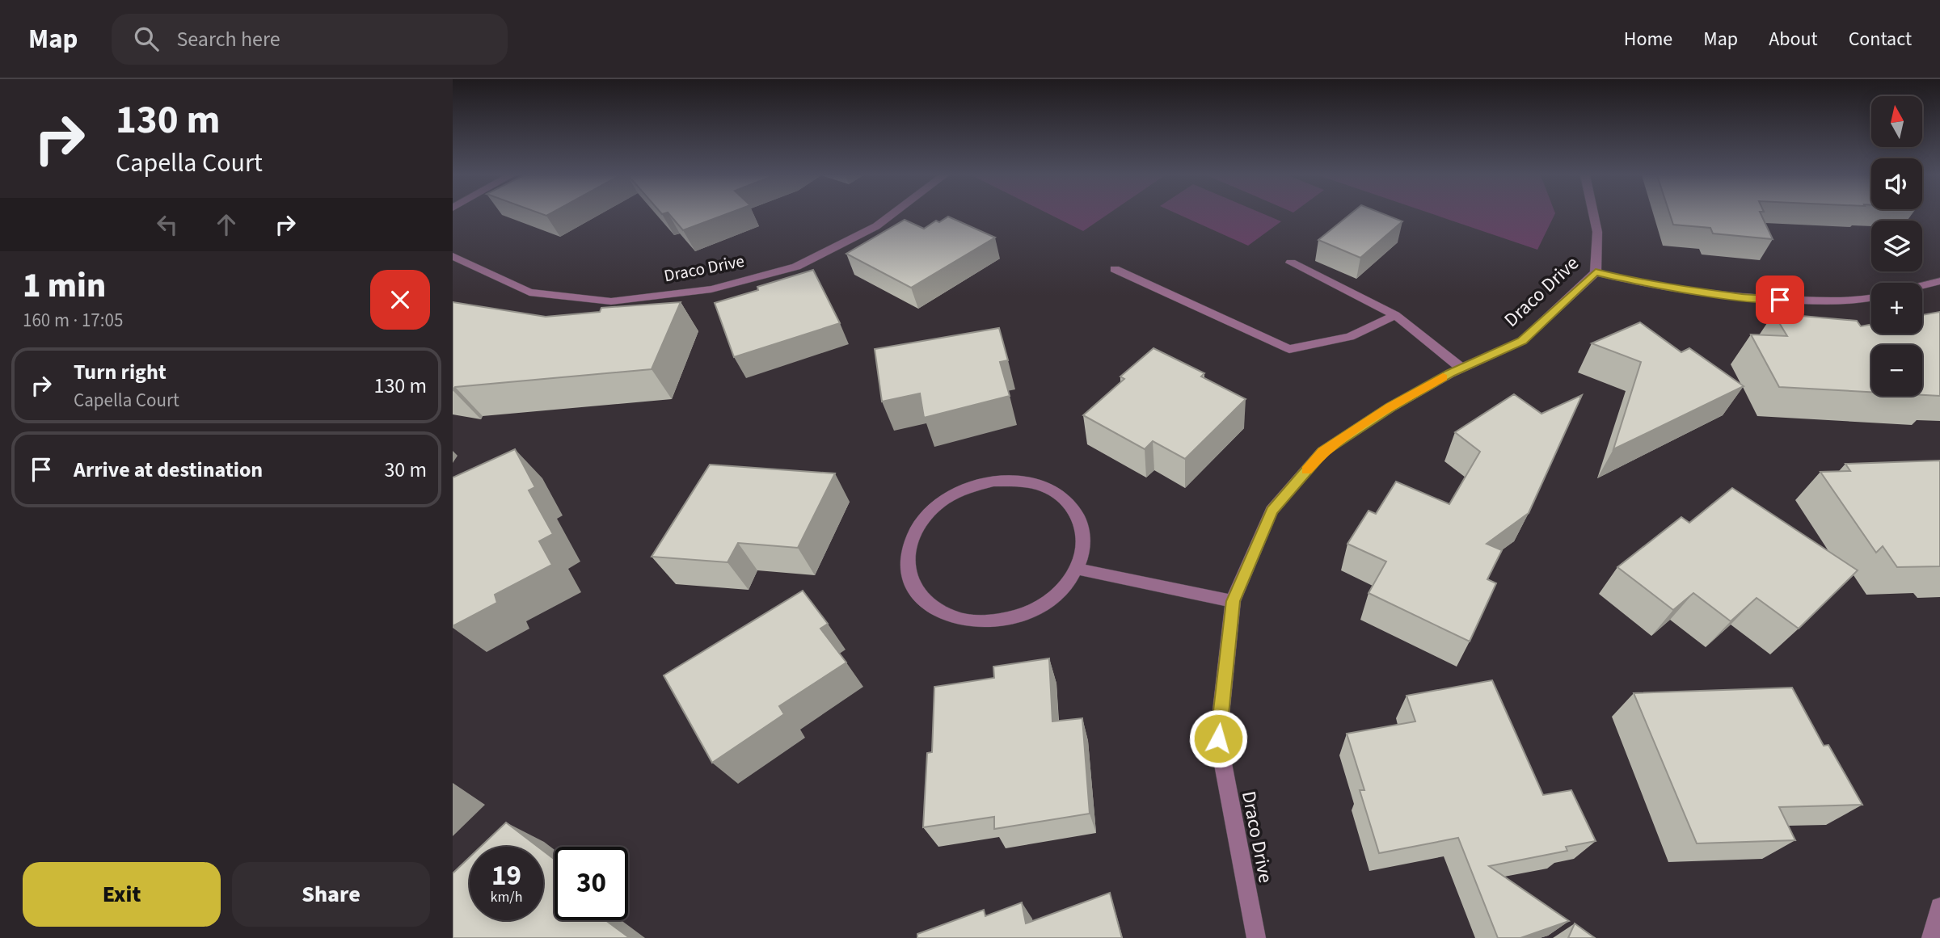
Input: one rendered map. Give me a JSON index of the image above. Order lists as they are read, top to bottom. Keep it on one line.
{"streets":{"street":["Draco Drive"]},"north":"top","page":{"header":"Map","search":"Search here","nav":["Home","Map","About","Contact"],"turn":["130 m","Capella Court"],"map_buttons":["+","−"],"heading":["1 min","160 m · 17:05"],"list":[{"name":"Turn right","note":"Capella Court","value":"130 m"},{"name":"Arrive at destination","value":"30 m"}],"speed":"19 km/h","limit":"30","buttons":["Exit","Share"]}}
